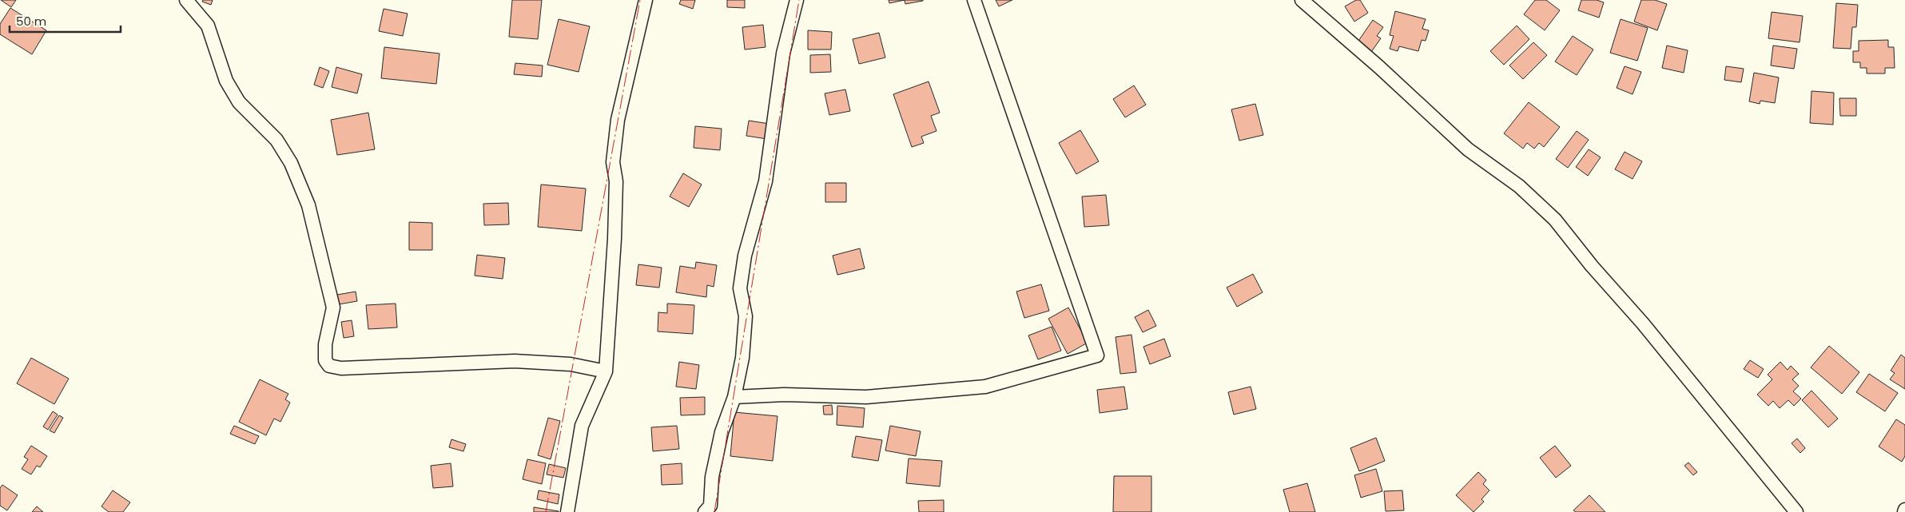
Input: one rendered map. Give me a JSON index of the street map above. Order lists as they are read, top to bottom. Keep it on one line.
{"scale_bar":"50 m"}
